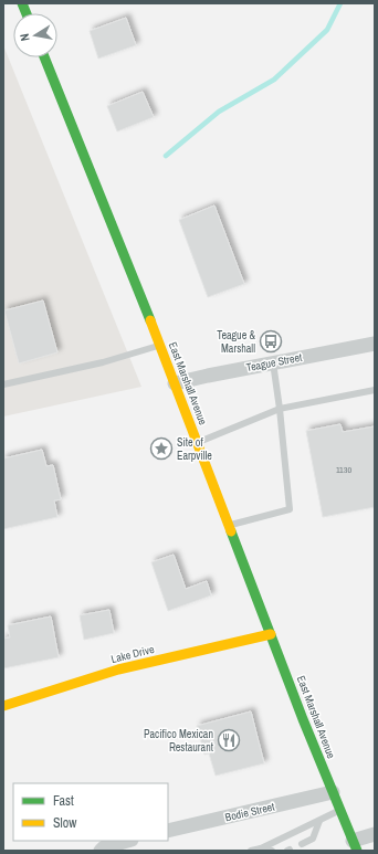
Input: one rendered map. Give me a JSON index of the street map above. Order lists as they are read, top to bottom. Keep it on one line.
{"streets":{"main road":["East Marshall Avenue","Lake Drive"],"street":["Teague Street","Bodie Street"]},"crossings":[["Teague Street","East Marshall Avenue"],["East Marshall Avenue","Lake Drive"],["East Marshall Avenue","Bodie Street"]],"places":{"bus stop":["Teague & Marshall"],"place":["Site of Earpville"],"restaurant":["Pacifico Mexican Restaurant"]},"house_numbers":["1130"],"legend":["Fast","Slow"],"north":"left"}
